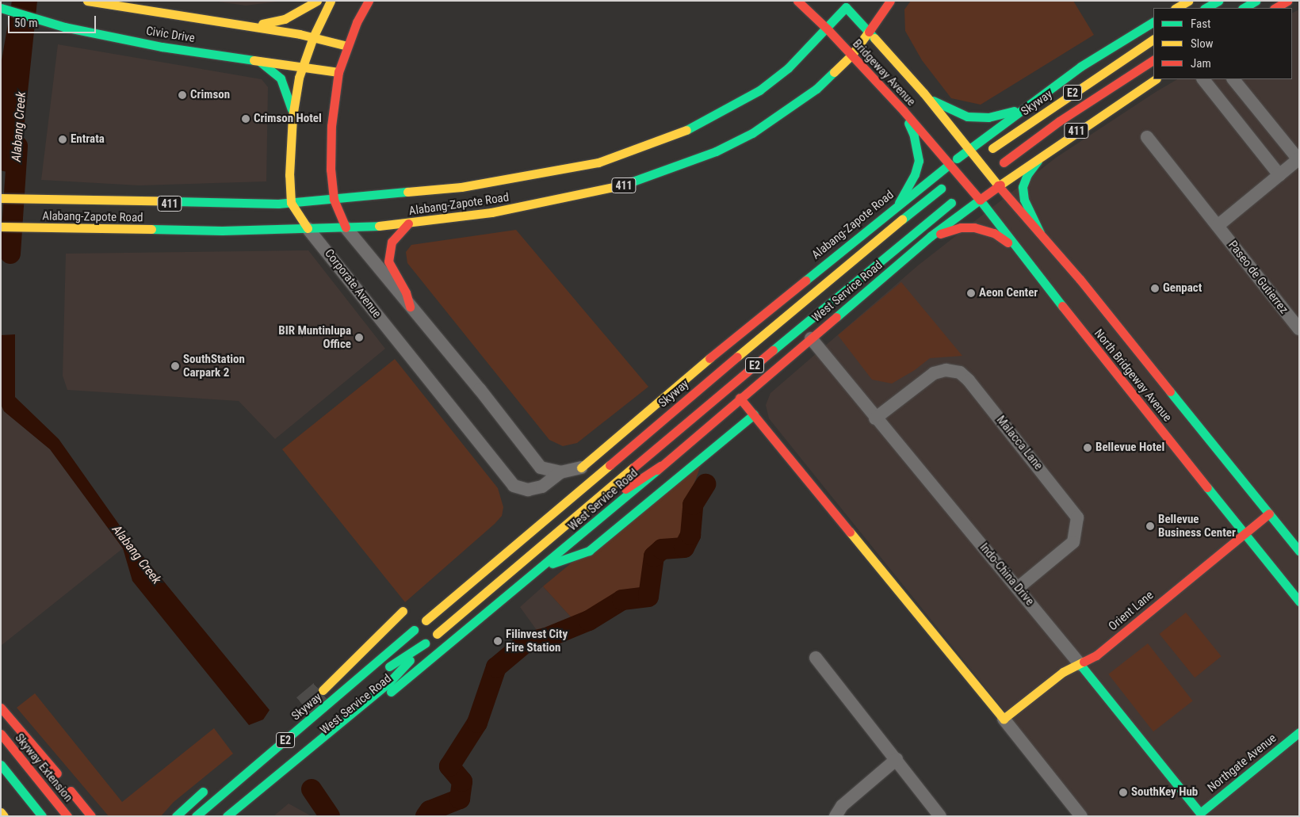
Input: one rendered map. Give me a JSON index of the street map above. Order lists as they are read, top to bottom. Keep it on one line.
{"streets":{"main road":["Civic Drive","Bridgeway Avenue","E2","Skyway","411","Alabang-Zapote Road","Corporate Avenue","West Service Road","North Bridgeway Avenue","Indo-China Drive","Orient Lane","Northgate Avenue","Skyway Extension"],"street":["Paseo de Gutierrez","Malacca Lane"]},"crossings":[["Civic Drive","Corporate Avenue"],["Bridgeway Avenue","Alabang-Zapote Road"],["Bridgeway Avenue","North Bridgeway Avenue"],["E2","Skyway"],["411","West Service Road"],["411","North Bridgeway Avenue"],["Alabang-Zapote Road","Corporate Avenue"],["Alabang-Zapote Road","North Bridgeway Avenue"],["West Service Road","North Bridgeway Avenue"],["West Service Road","Indo-China Drive"],["North Bridgeway Avenue","Orient Lane"],["Malacca Lane","Indo-China Drive"],["Indo-China Drive","Orient Lane"],["Indo-China Drive","Northgate Avenue"]],"water":["Alabang Creek"],"places":["Crimson","Crimson Hotel","Entrata","Genpact","Aeon Center","BIR Muntinlupa Office","SouthStation Carpark 2","Bellevue Hotel","Bellevue Business Center","Filinvest City Fire Station","SouthKey Hub"],"legend":["Fast","Slow","Jam"],"scale_bar":"50 m"}
